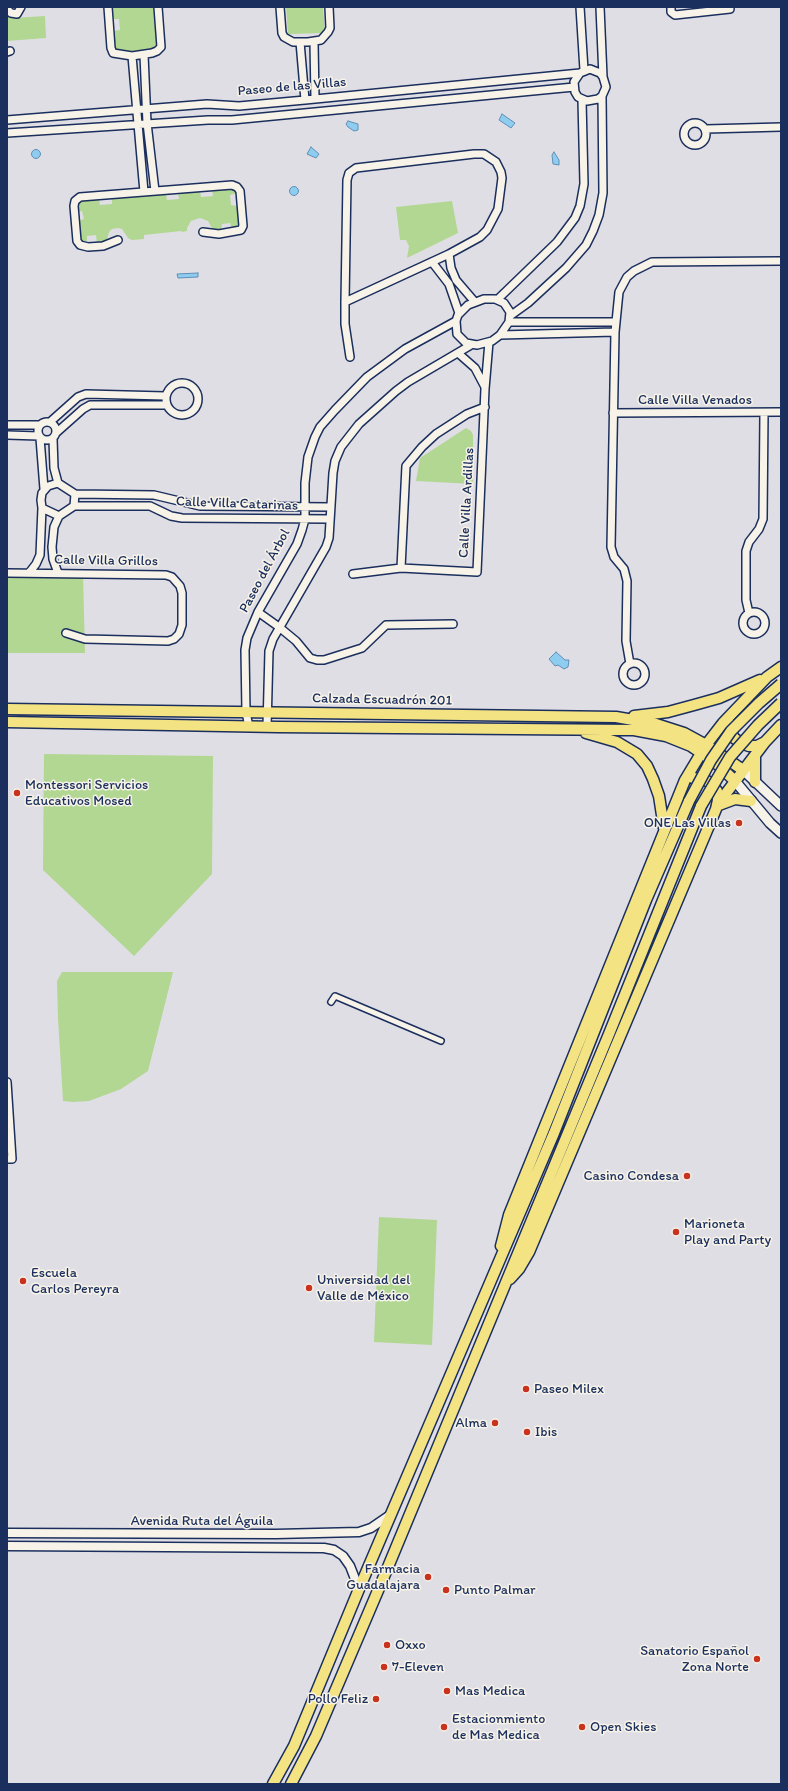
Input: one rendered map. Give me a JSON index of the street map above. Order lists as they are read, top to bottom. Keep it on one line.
{"streets":{"main road":["Calzada Escuadrón 201"],"street":["Paseo de las Villas","Calle Villa Venados","Calle Villa Ardillas","Calle Villa Catarinas","Calle Villa Grillos","Paseo del Árbol","Avenida Ruta del Águila"]},"crossings":[["Calle Villa Ardillas","Paseo del Árbol"],["Calle Villa Catarinas","Paseo del Árbol"],["Paseo del Árbol","Calzada Escuadrón 201"]],"places":["Montessori Servicios Educativos Mosed","ONE Las Villas","Casino Condesa","Marioneta Play and Party","Escuela Carlos Pereyra","Universidad del Valle de México","Paseo Milex","Alma","Ibis","Farmacia Guadalajara","Punto Palmar","Oxxo","Sanatorio Español Zona Norte","7-Eleven","Mas Medica","Pollo Feliz","Estacionmiento de Mas Medica","Open Skies"]}
